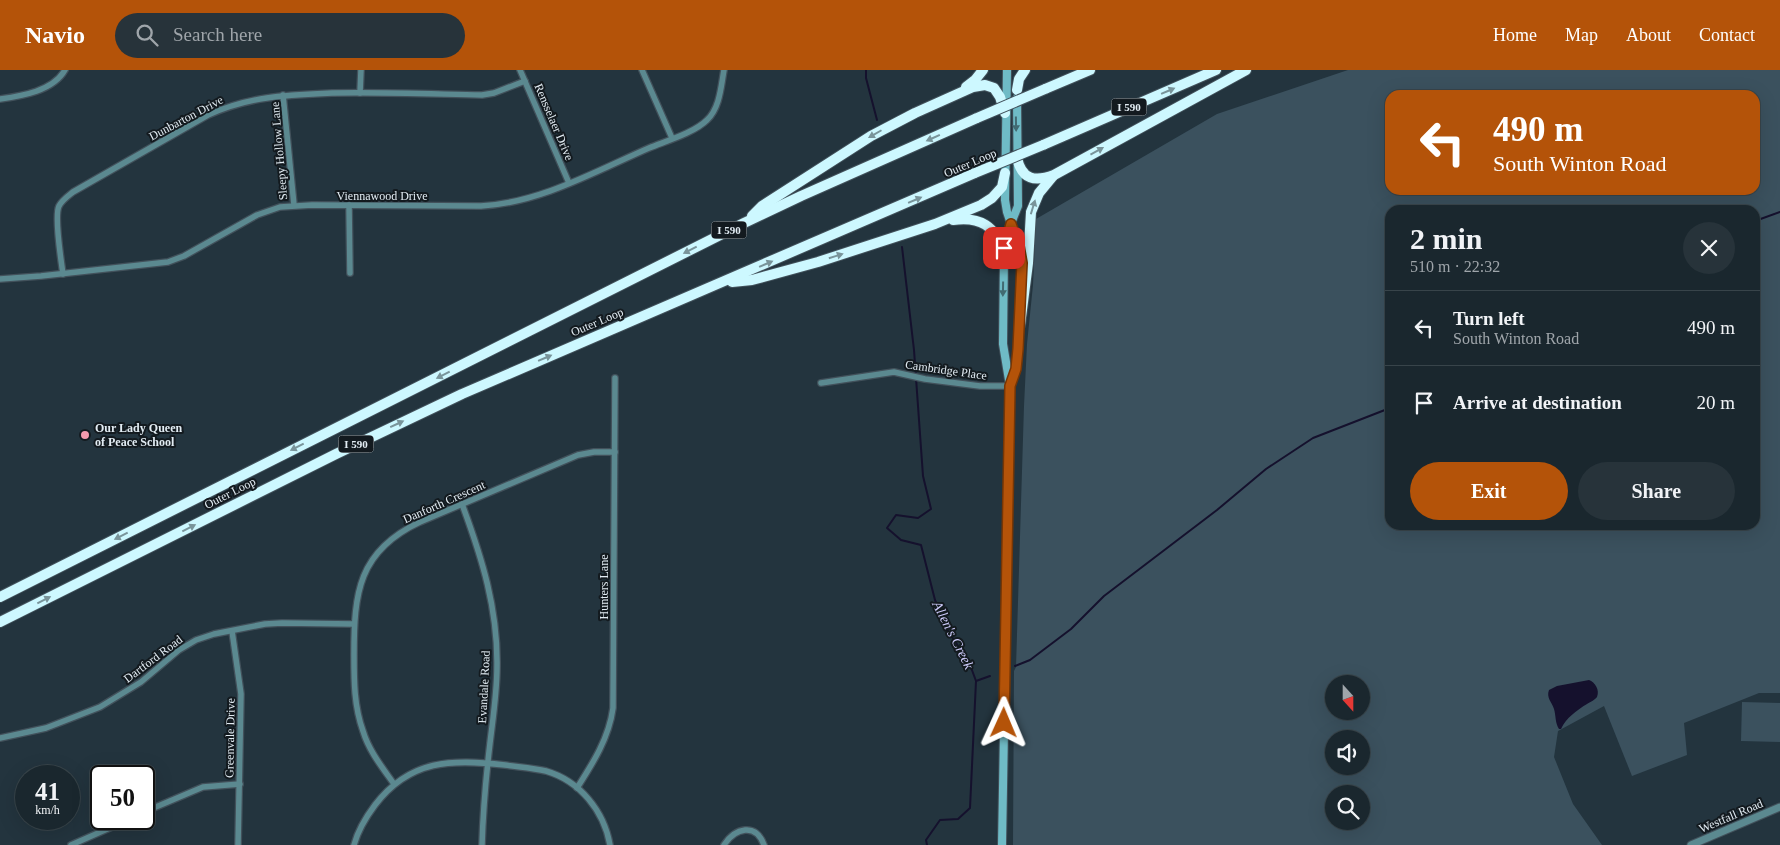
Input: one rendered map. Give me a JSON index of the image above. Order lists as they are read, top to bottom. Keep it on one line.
{"streets":{"highway":["I 590","Outer Loop"],"street":["Dunbarton Drive","Rensselaer Drive","Sleepy Hollow Lane","Viennawood Drive","Cambridge Place","Danforth Crescent","Hunters Lane","Dartford Road","Evandale Road","Greenvale Drive","Westfall Road"]},"crossings":[["Dunbarton Drive","Rensselaer Drive"],["Dunbarton Drive","Sleepy Hollow Lane"],["Dunbarton Drive","Viennawood Drive"],["Rensselaer Drive","Viennawood Drive"],["Sleepy Hollow Lane","Viennawood Drive"],["Danforth Crescent","Hunters Lane"],["Danforth Crescent","Dartford Road"],["Danforth Crescent","Evandale Road"],["Dartford Road","Greenvale Drive"]],"water":["Allen's Creek"],"places":["Our Lady Queen of Peace School"],"north":"bottom","page":{"header":"Navio","search":"Search here","nav":["Home","Map","About","Contact"],"turn":["490 m","South Winton Road"],"heading":["2 min","510 m · 22:32"],"list":[{"name":"Turn left","note":"South Winton Road","value":"490 m"},{"name":"Arrive at destination","value":"20 m"}],"buttons":["Exit","Share"],"speed":"41 km/h","limit":"50"}}
